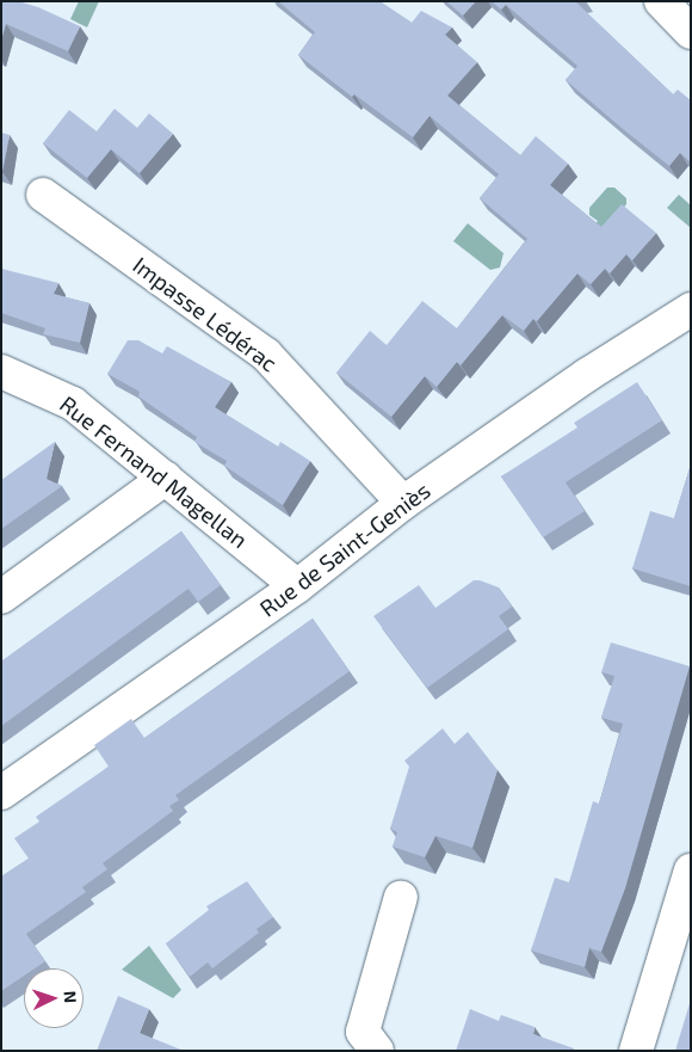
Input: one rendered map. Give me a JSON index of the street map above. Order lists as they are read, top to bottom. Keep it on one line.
{"streets":{"street":["Impasse Lédérac","Rue Fernand Magellan","Rue de Saint-Geniès"]},"crossings":[["Impasse Lédérac","Rue de Saint-Geniès"],["Rue Fernand Magellan","Rue de Saint-Geniès"]],"north":"right"}
